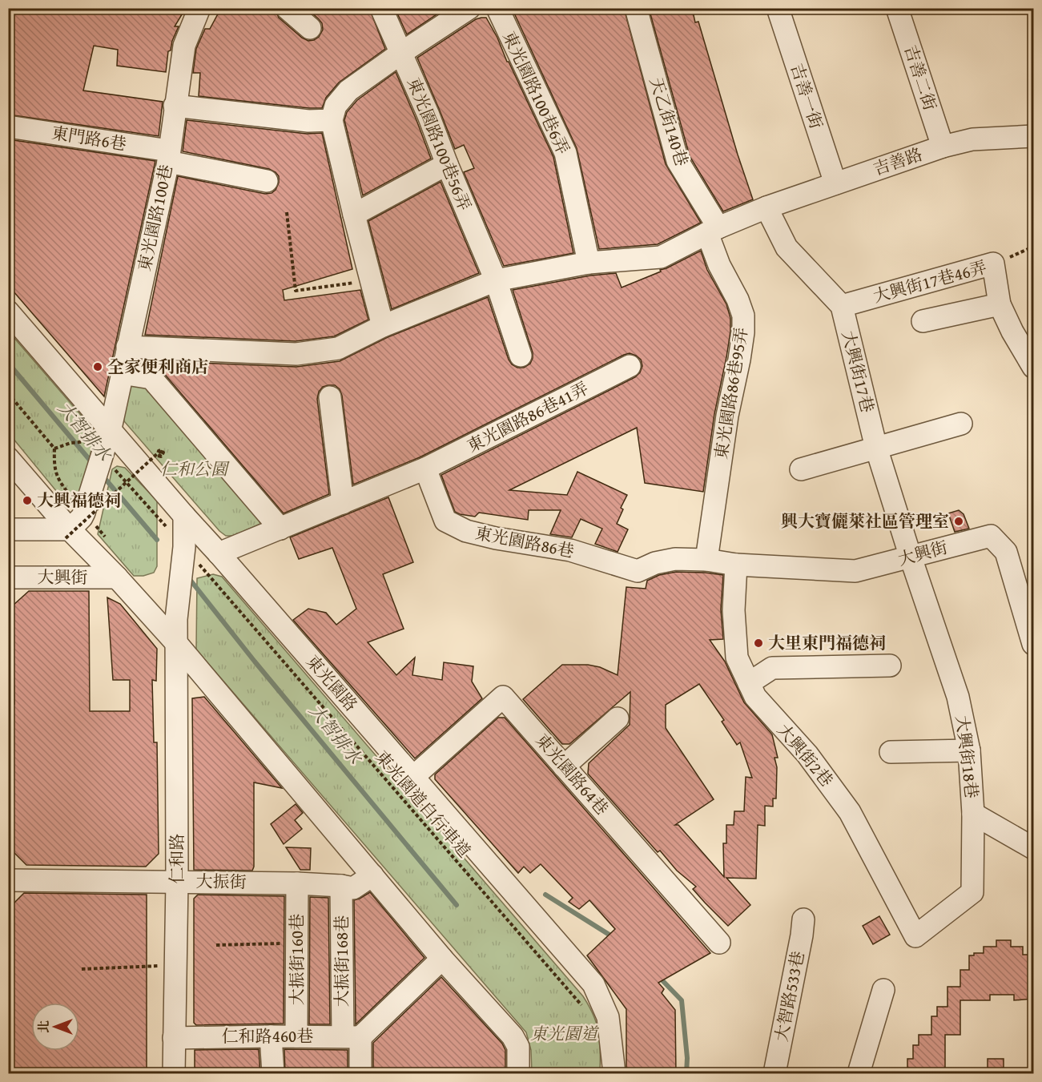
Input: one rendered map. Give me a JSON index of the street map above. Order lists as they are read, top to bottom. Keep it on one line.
{"streets":{"street":["吉善二街","東光園路100巷6弄","吉善一街","天乙街140巷","東門路6巷","東光園路100巷56弄","吉善路","東光園路100巷","大興街17巷46弄","大興街17巷","東光園路86巷95弄","東光園路86巷41弄","東光園路86巷","大興街","東光園路","大興街2巷","大興街18巷","東光園路64巷","仁和路","大振街","大振街160巷","大振街168巷","大智路533巷","仁和路460巷"],"path":["東光園道自行車道"]},"crossings":[["吉善二街","吉善路"],["吉善一街","吉善路"],["天乙街140巷","東光園路86巷95弄"],["東門路6巷","東光園路100巷"],["吉善路","大興街17巷"],["東光園路100巷","東光園路"],["大興街17巷46弄","大興街17巷"],["大興街17巷","大興街"],["大興街17巷","大興街18巷"],["東光園路86巷95弄","東光園路86巷"],["東光園路86巷41弄","東光園路86巷"],["東光園路86巷","大興街"],["東光園路86巷","大興街2巷"],["大興街","大興街2巷"],["大興街","大興街18巷"],["東光園路","東光園路64巷"],["東光園路","仁和路"],["大興街2巷","大興街18巷"],["東光園道自行車道","仁和路"],["仁和路","大振街"],["仁和路","仁和路460巷"],["大振街","大振街160巷"],["大振街","大振街168巷"],["大振街160巷","仁和路460巷"],["大振街168巷","仁和路460巷"]],"water":["大智排水"],"parks":["仁和公園","東光園道"],"places":["全家便利商店","大興福德祠","興大寶儷萊社區管理室","大里東門福德祠"],"north":"left"}
